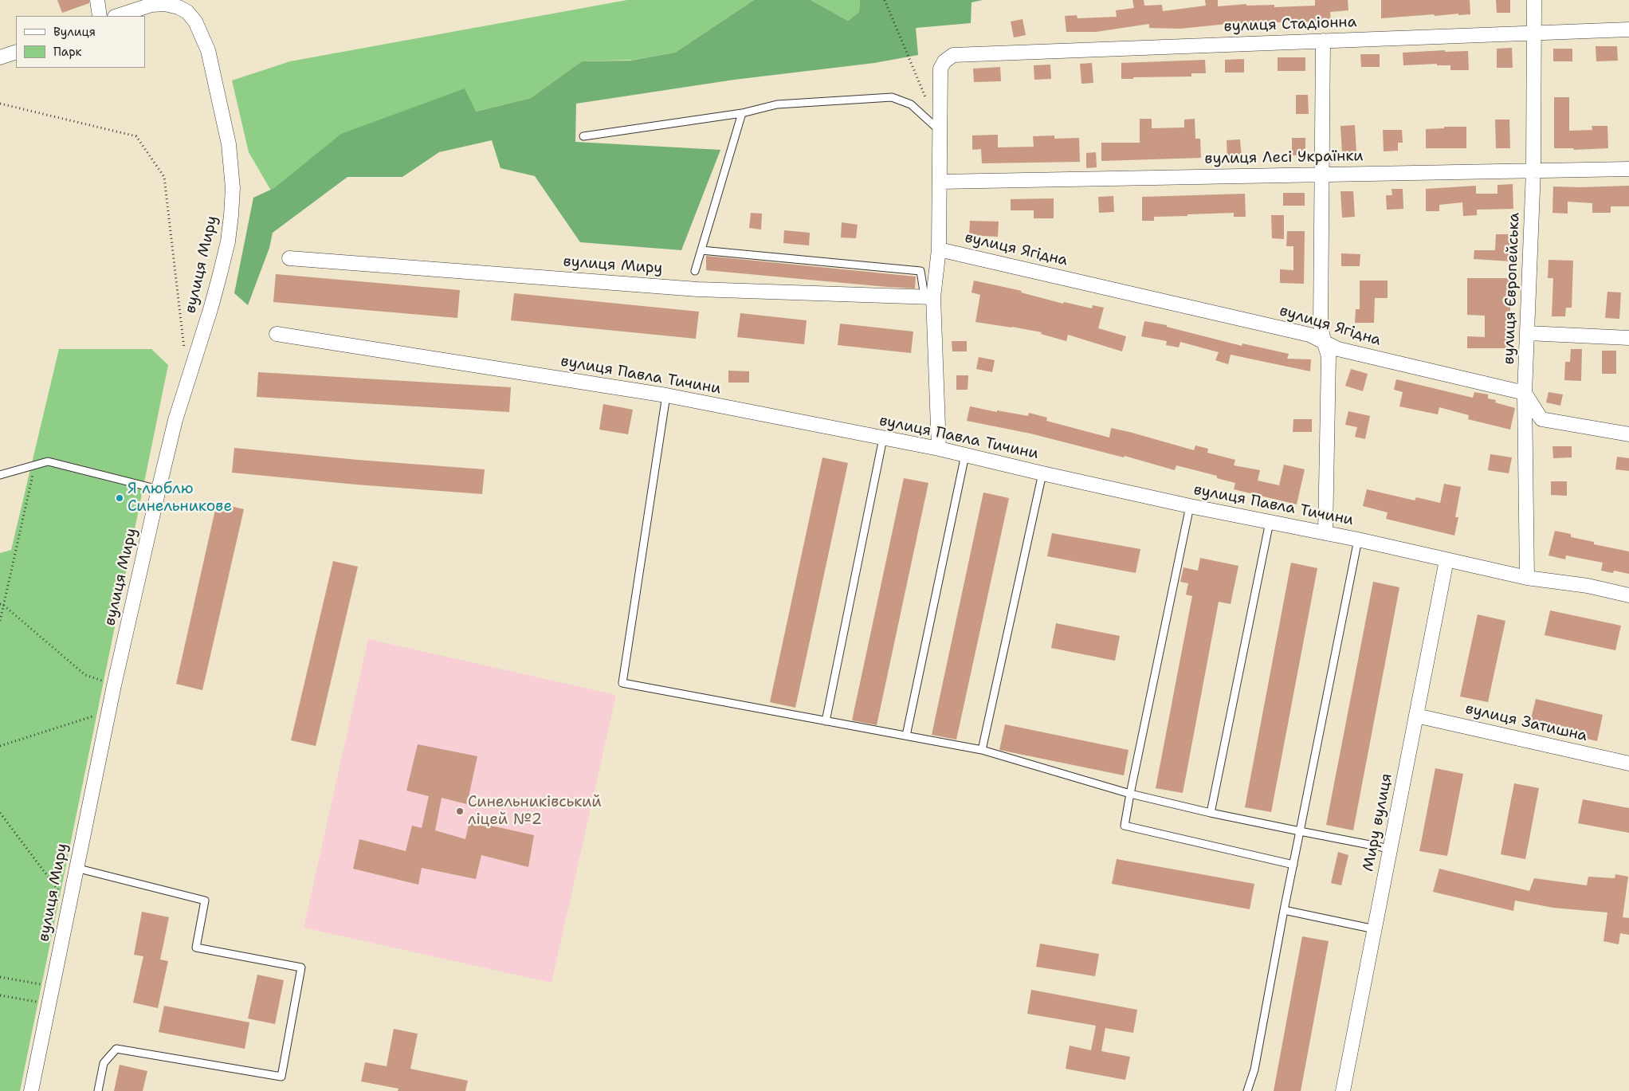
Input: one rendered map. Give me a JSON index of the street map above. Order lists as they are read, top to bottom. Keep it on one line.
{"streets":{"street":["вулиця Стадіонна","вулиця Лесі Українки","вулиця Ягідна","вулиця Миру","вулиця Європейська","вулиця Павла Тичини","вулиця Затишна","Миру вулиця"]},"crossings":[["вулиця Стадіонна","вулиця Європейська"],["вулиця Лесі Українки","вулиця Європейська"],["вулиця Ягідна","вулиця Європейська"],["вулиця Європейська","вулиця Павла Тичини"],["вулиця Павла Тичини","Миру вулиця"],["вулиця Затишна","Миру вулиця"]],"places":["Я люблю Синельникове","Синельниківський ліцей №2"],"legend":["Вулиця","Парк"]}
